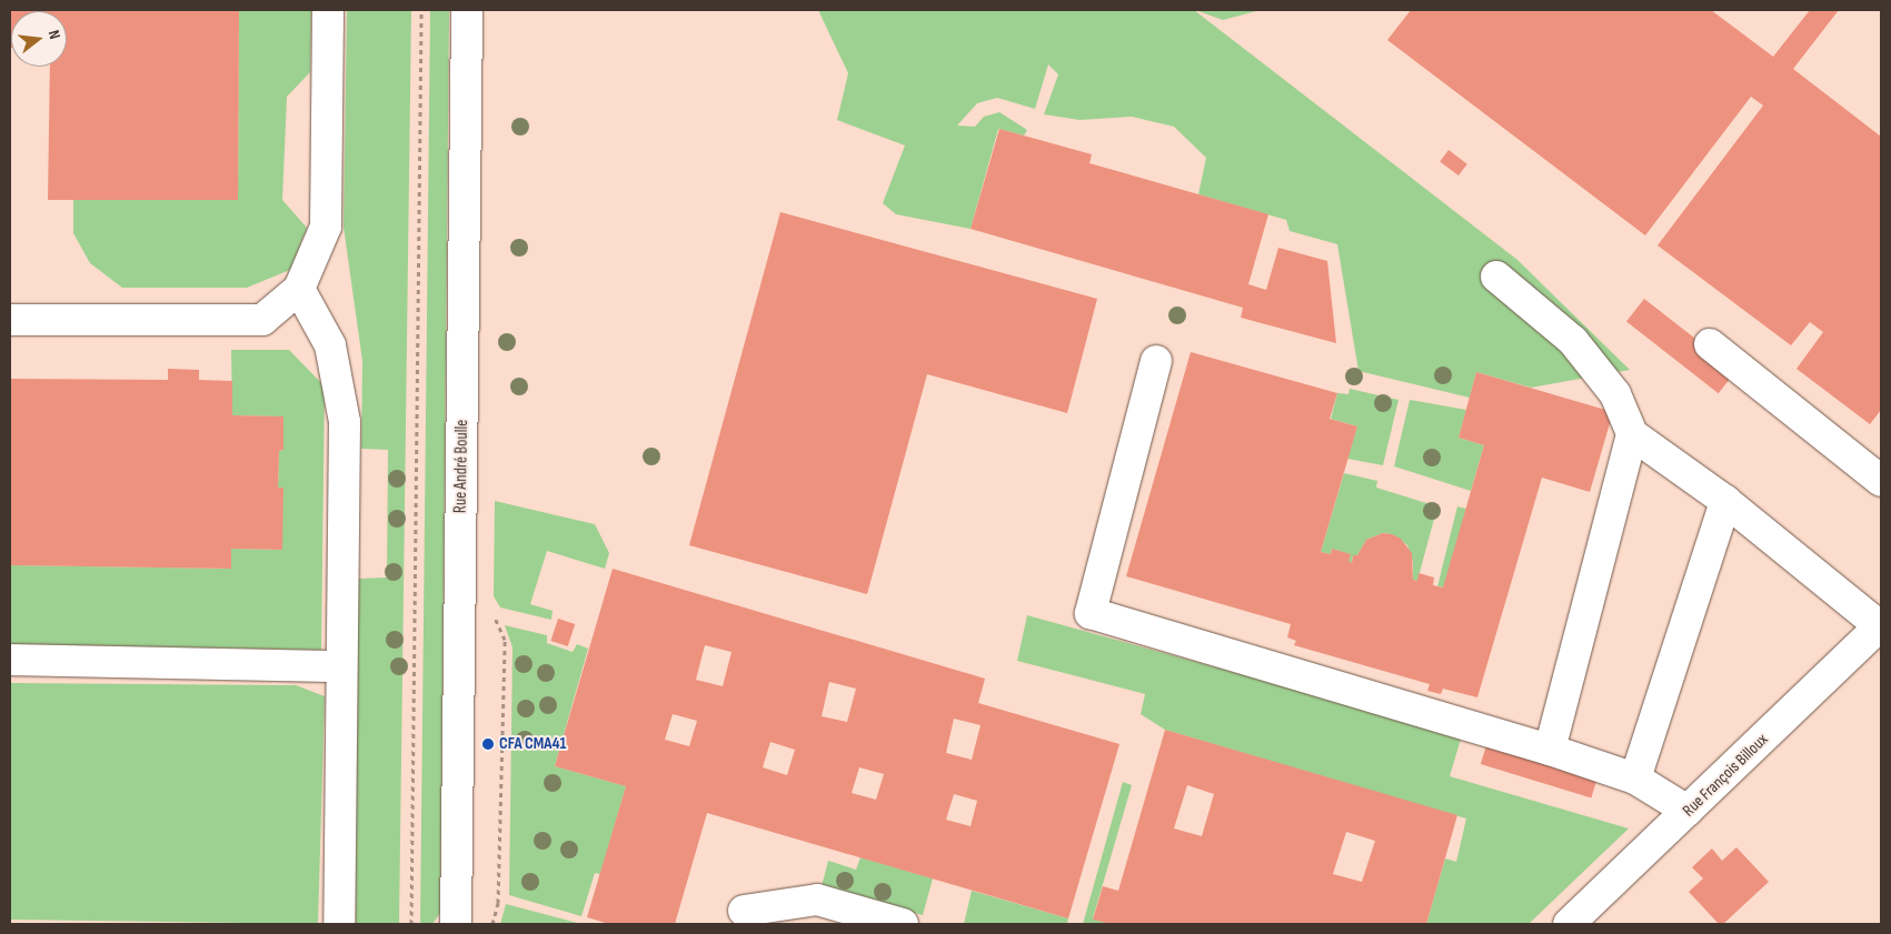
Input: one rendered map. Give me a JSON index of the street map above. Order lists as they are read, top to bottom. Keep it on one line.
{"streets":{"street":["Rue André Boulle","Rue François Billoux"]},"places":["CFA CMA41"],"north":"right"}
